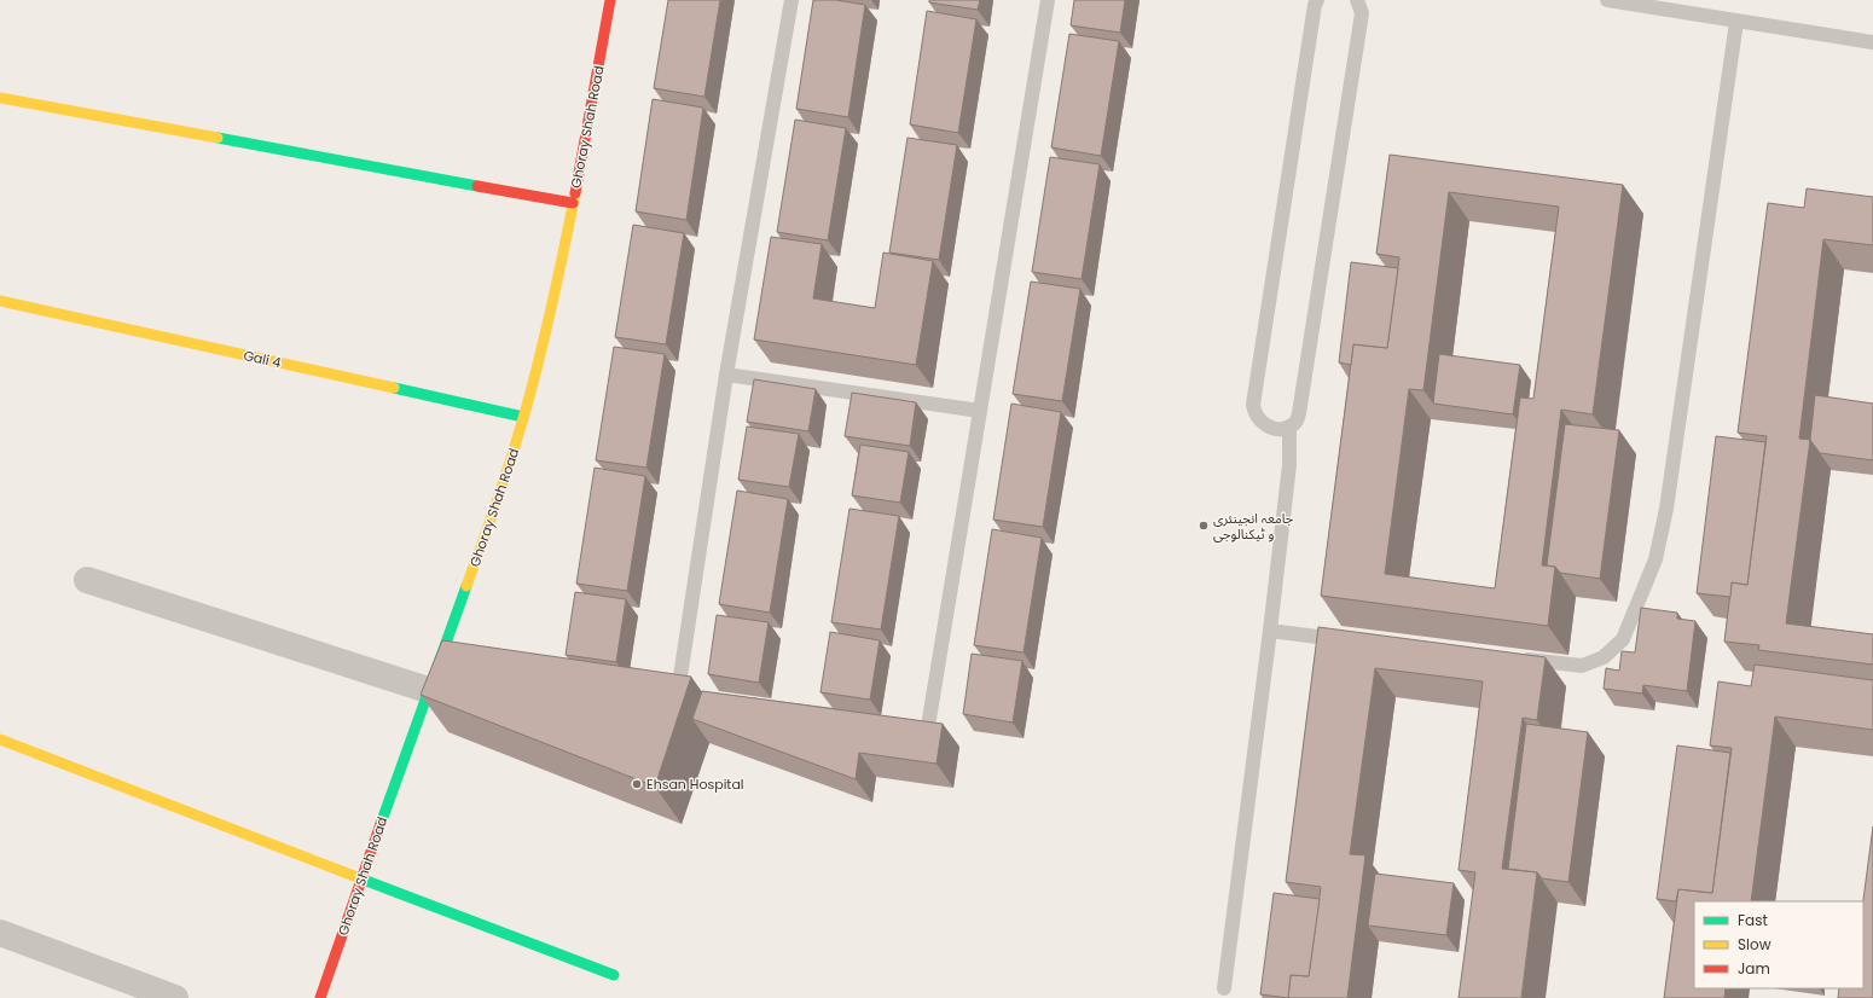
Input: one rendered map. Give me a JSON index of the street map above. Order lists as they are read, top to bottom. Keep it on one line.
{"streets":{"street":["Ghoray Shah Road","Gali 4"]},"crossings":[["Ghoray Shah Road","Gali 4"]],"places":["جامعہ انجینئری و ٹیکنالوجی","Ehsan Hospital"],"legend":["Fast","Slow","Jam"]}
